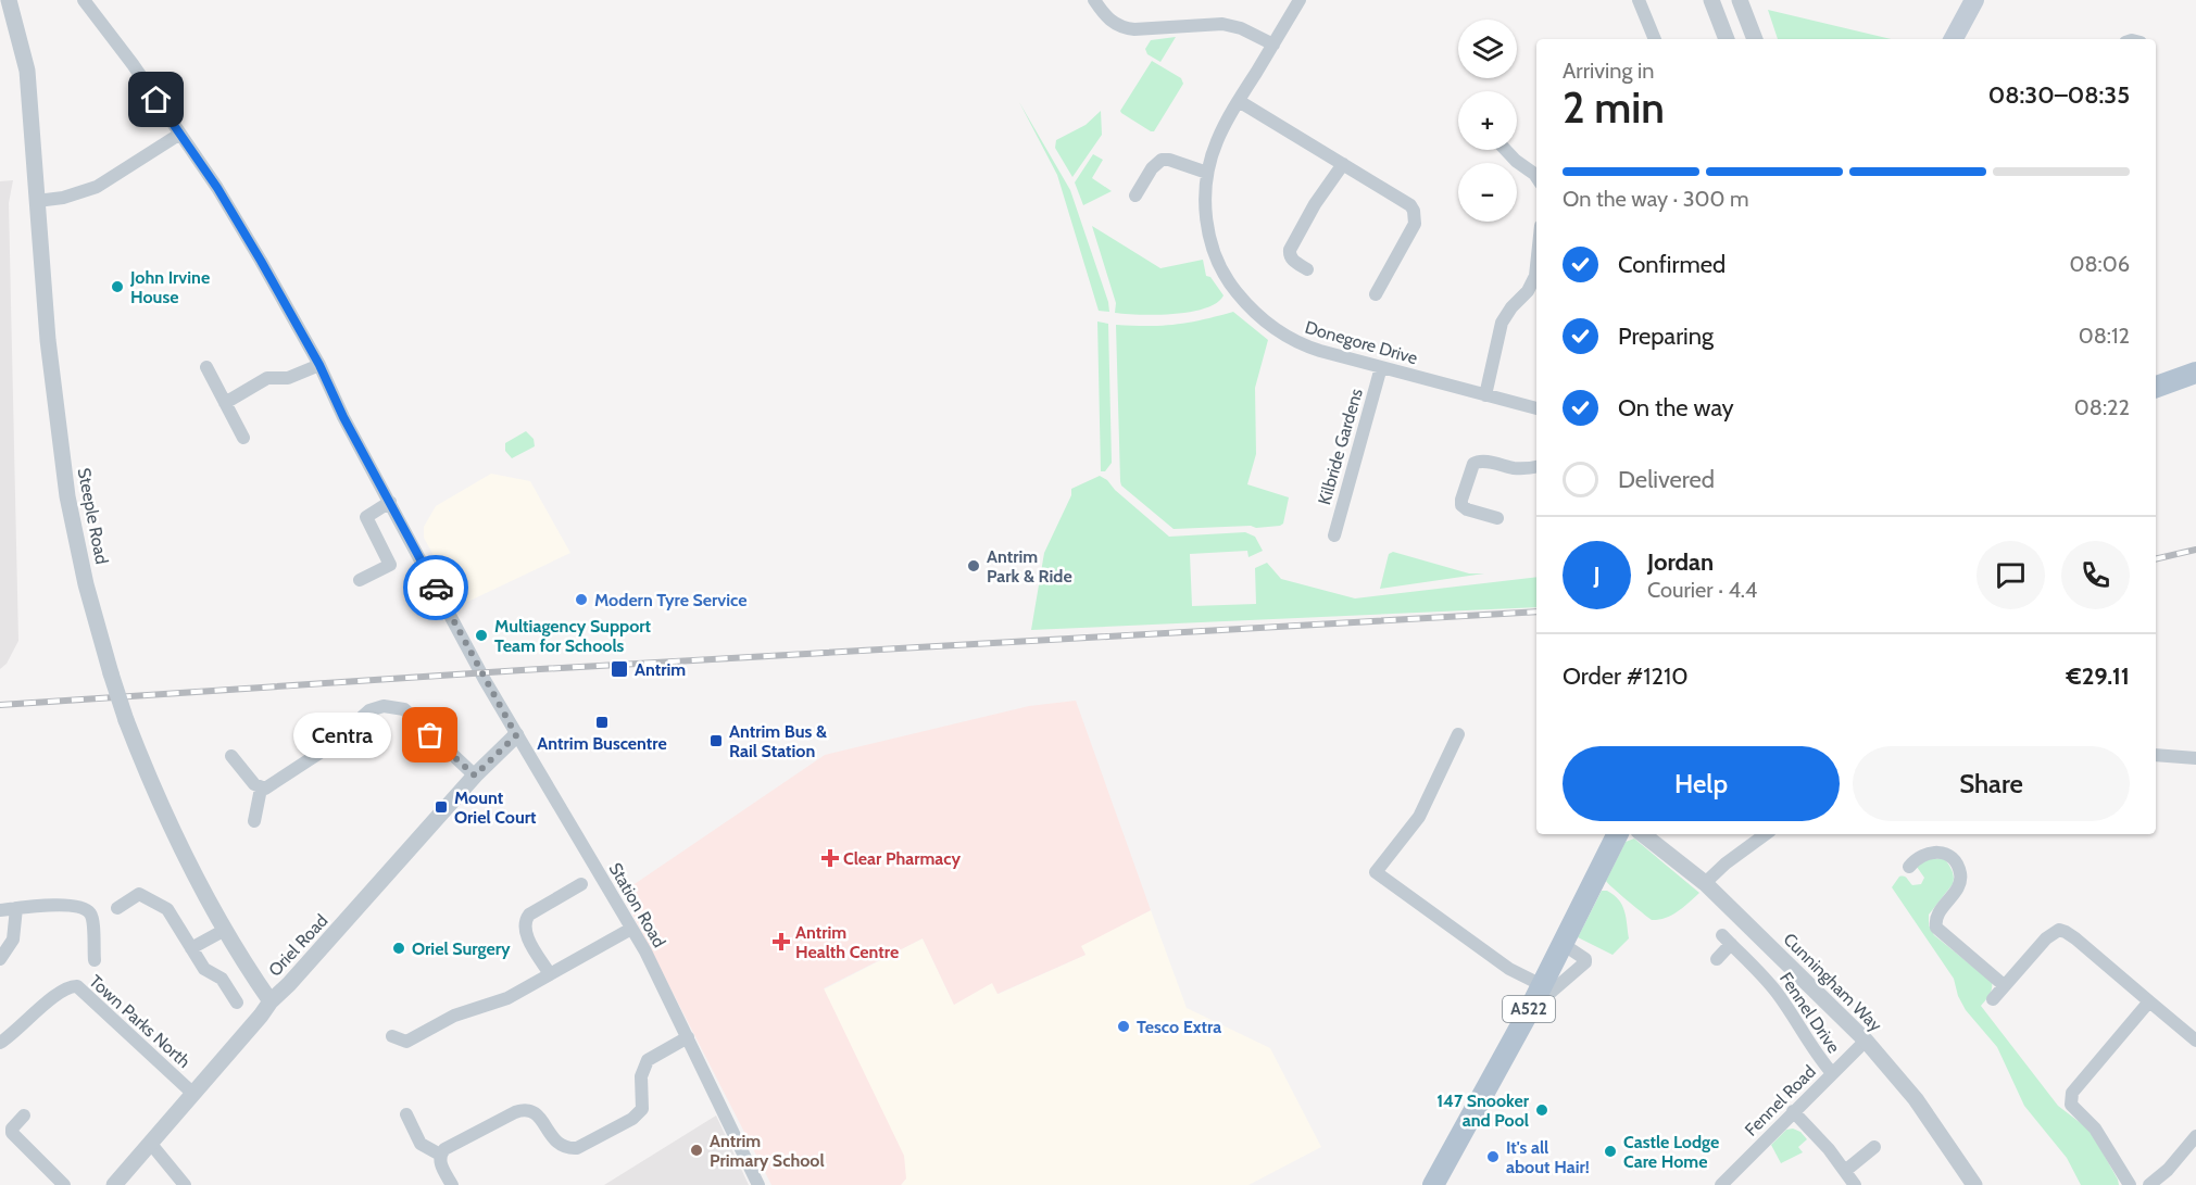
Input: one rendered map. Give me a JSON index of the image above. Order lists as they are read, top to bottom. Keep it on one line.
{"streets":{"main road":["A522"],"street":["Donegore Drive","Kilbride Gardens","Steeple Road","Station Road","Oriel Road","Cunningham Way","Fennel Drive","Town Parks North","Fennel Road"]},"crossings":[["Donegore Drive","Kilbride Gardens"],["Steeple Road","Oriel Road"],["Station Road","Oriel Road"],["Oriel Road","Town Parks North"],["Cunningham Way","Fennel Road"],["Fennel Drive","Fennel Road"]],"places":{"other":["John Irvine House","Antrim Park & Ride","Modern Tyre Service","Multiagency Support Team for Schools","Centra","Oriel Surgery","Tesco Extra","147 Snooker and Pool","Antrim Primary School","Castle Lodge Care Home","It's all about Hair!"],"transit":["Antrim","Antrim Buscentre","Antrim Bus & Rail Station","Mount Oriel Court"],"health":["Clear Pharmacy","Antrim Health Centre"]},"page":{"map_buttons":["+","−"],"heading":["2 min","Arriving in","08:30–08:35"],"panel":["Jordan","Courier · 4.4","Order #1210","€29.11"],"bar":"On the way · 300 m","list":[["Confirmed","08:06"],["Preparing","08:12"],["On the way","08:22"],"Delivered"],"round":"J","bubble":"Centra","buttons":["Help","Share"]}}
